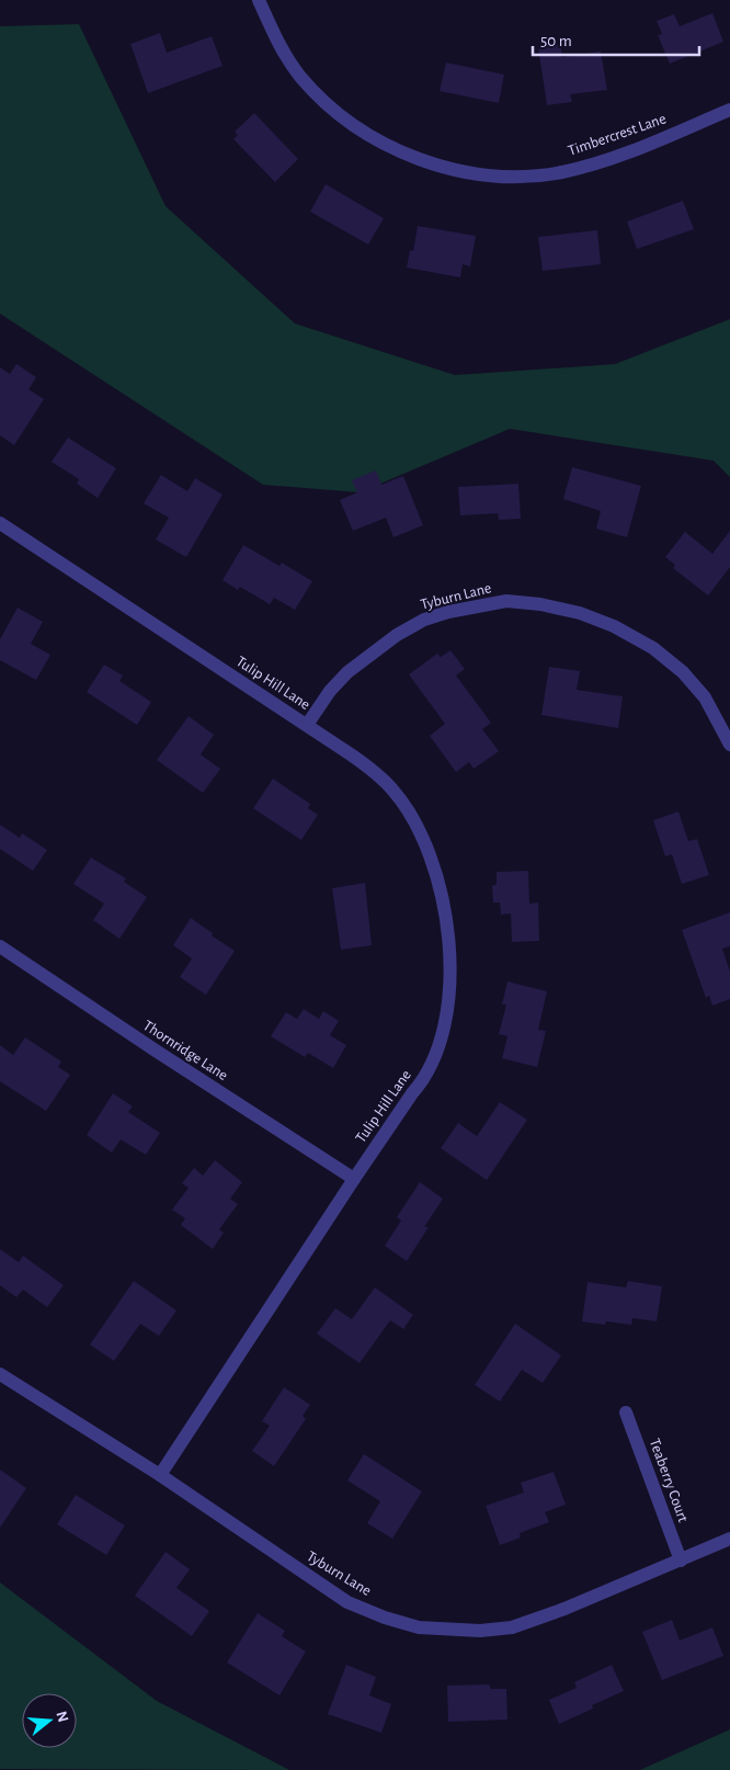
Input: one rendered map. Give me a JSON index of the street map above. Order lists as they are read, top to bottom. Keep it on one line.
{"streets":{"street":["Timbercrest Lane","Tyburn Lane","Tulip Hill Lane","Thornridge Lane","Teaberry Court"]},"crossings":[["Tyburn Lane","Tulip Hill Lane"],["Tyburn Lane","Teaberry Court"],["Tulip Hill Lane","Thornridge Lane"]],"scale_bar":"50 m","north":"right"}
